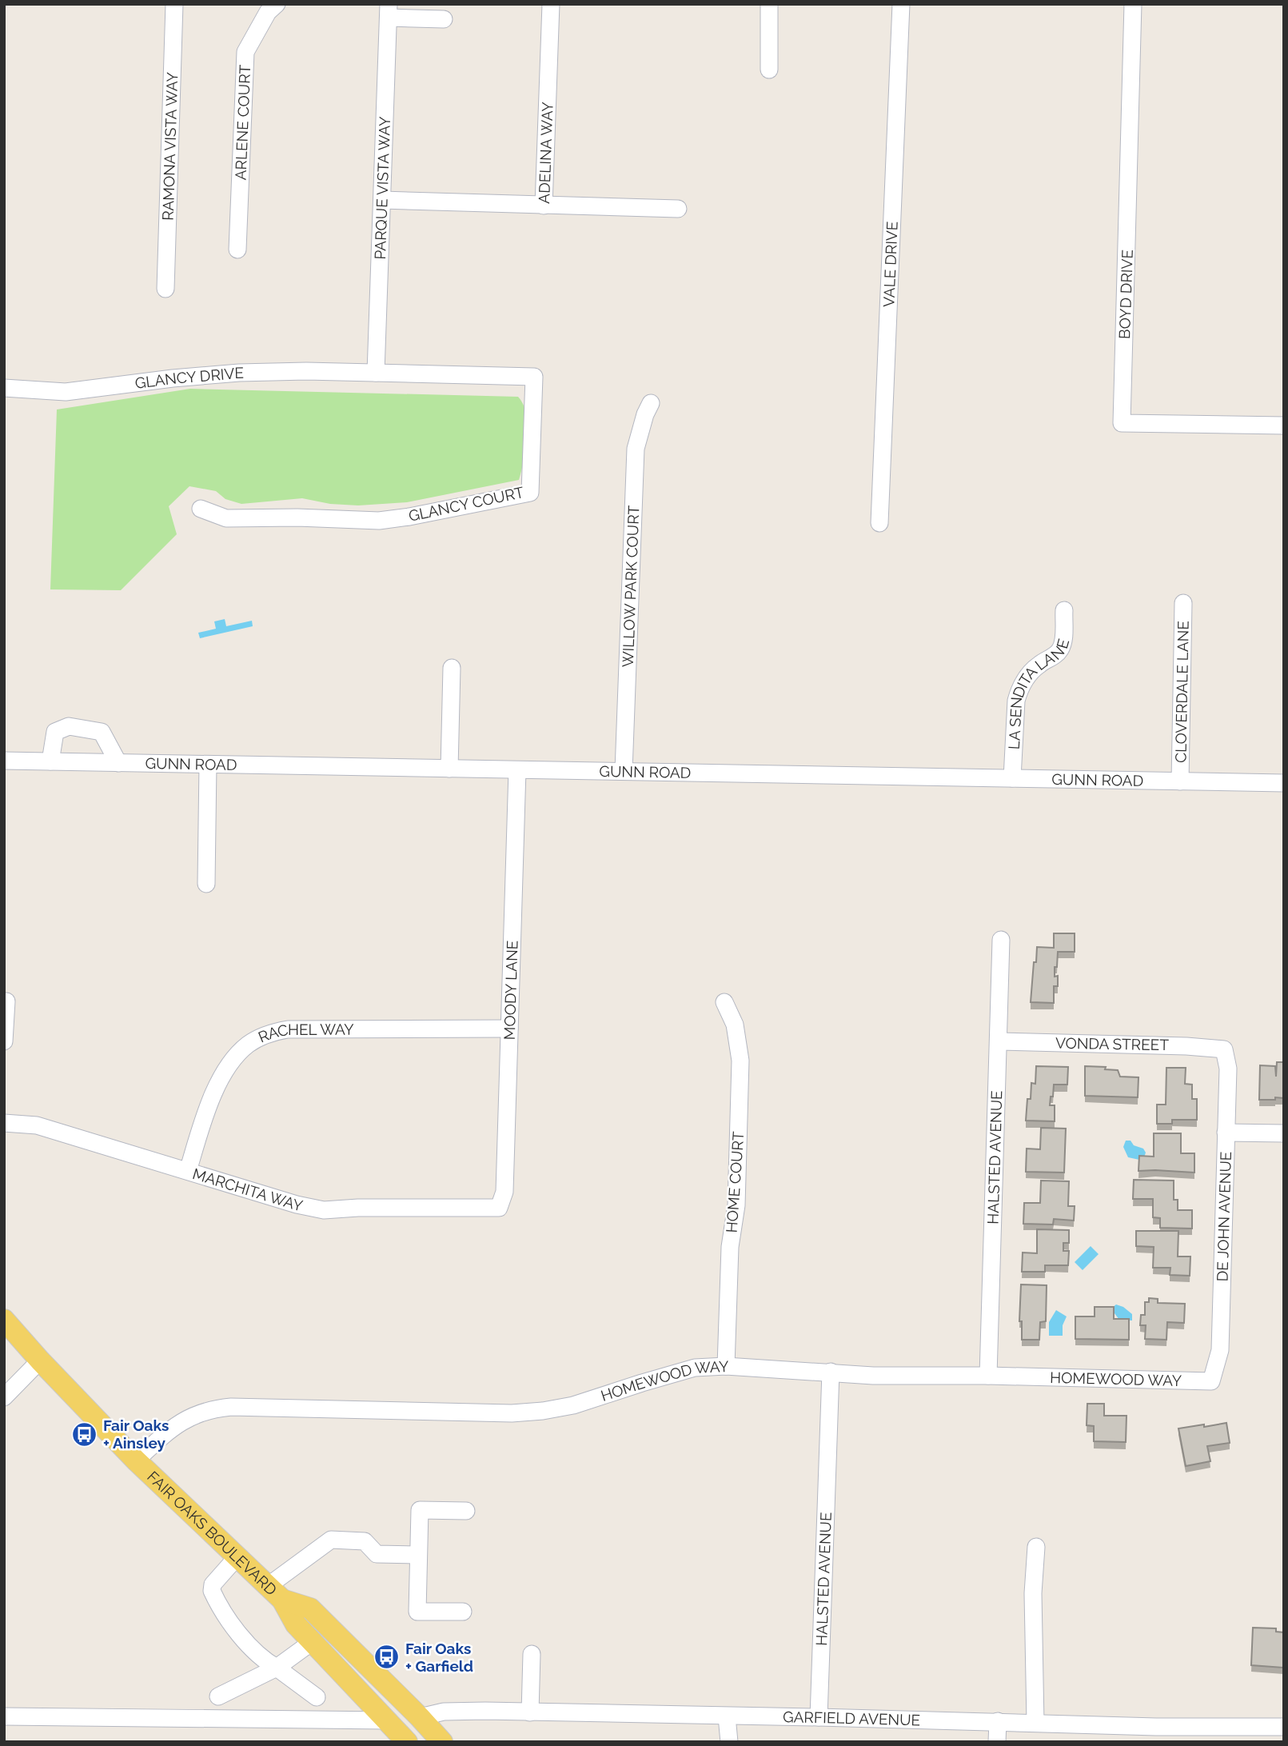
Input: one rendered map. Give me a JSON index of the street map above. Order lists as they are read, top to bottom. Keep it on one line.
{"streets":{"main road":["FAIR OAKS BOULEVARD"],"street":["ARLENE COURT","RAMONA VISTA WAY","ADELINA WAY","PARQUE VISTA WAY","VALE DRIVE","BOYD DRIVE","GLANCY DRIVE","GLANCY COURT","WILLOW PARK COURT","CLOVERDALE LANE","LA SENDITA LANE","GUNN ROAD","MOODY LANE","RACHEL WAY","VONDA STREET","HALSTED AVENUE","HOME COURT","MARCHITA WAY","DE JOHN AVENUE","HOMEWOOD WAY","GARFIELD AVENUE"]},"crossings":[["ADELINA WAY","PARQUE VISTA WAY"],["PARQUE VISTA WAY","GLANCY DRIVE"],["PARQUE VISTA WAY","GLANCY COURT"],["GLANCY DRIVE","GLANCY COURT"],["WILLOW PARK COURT","GUNN ROAD"],["CLOVERDALE LANE","GUNN ROAD"],["LA SENDITA LANE","GUNN ROAD"],["GUNN ROAD","MOODY LANE"],["MOODY LANE","RACHEL WAY"],["MOODY LANE","MARCHITA WAY"],["RACHEL WAY","MARCHITA WAY"],["VONDA STREET","HALSTED AVENUE"],["VONDA STREET","DE JOHN AVENUE"],["HALSTED AVENUE","HOMEWOOD WAY"],["HALSTED AVENUE","GARFIELD AVENUE"],["HOME COURT","HOMEWOOD WAY"],["DE JOHN AVENUE","HOMEWOOD WAY"],["HOMEWOOD WAY","FAIR OAKS BOULEVARD"]],"places":{"bus stop":["Fair Oaks + Ainsley","Fair Oaks + Garfield"]}}
